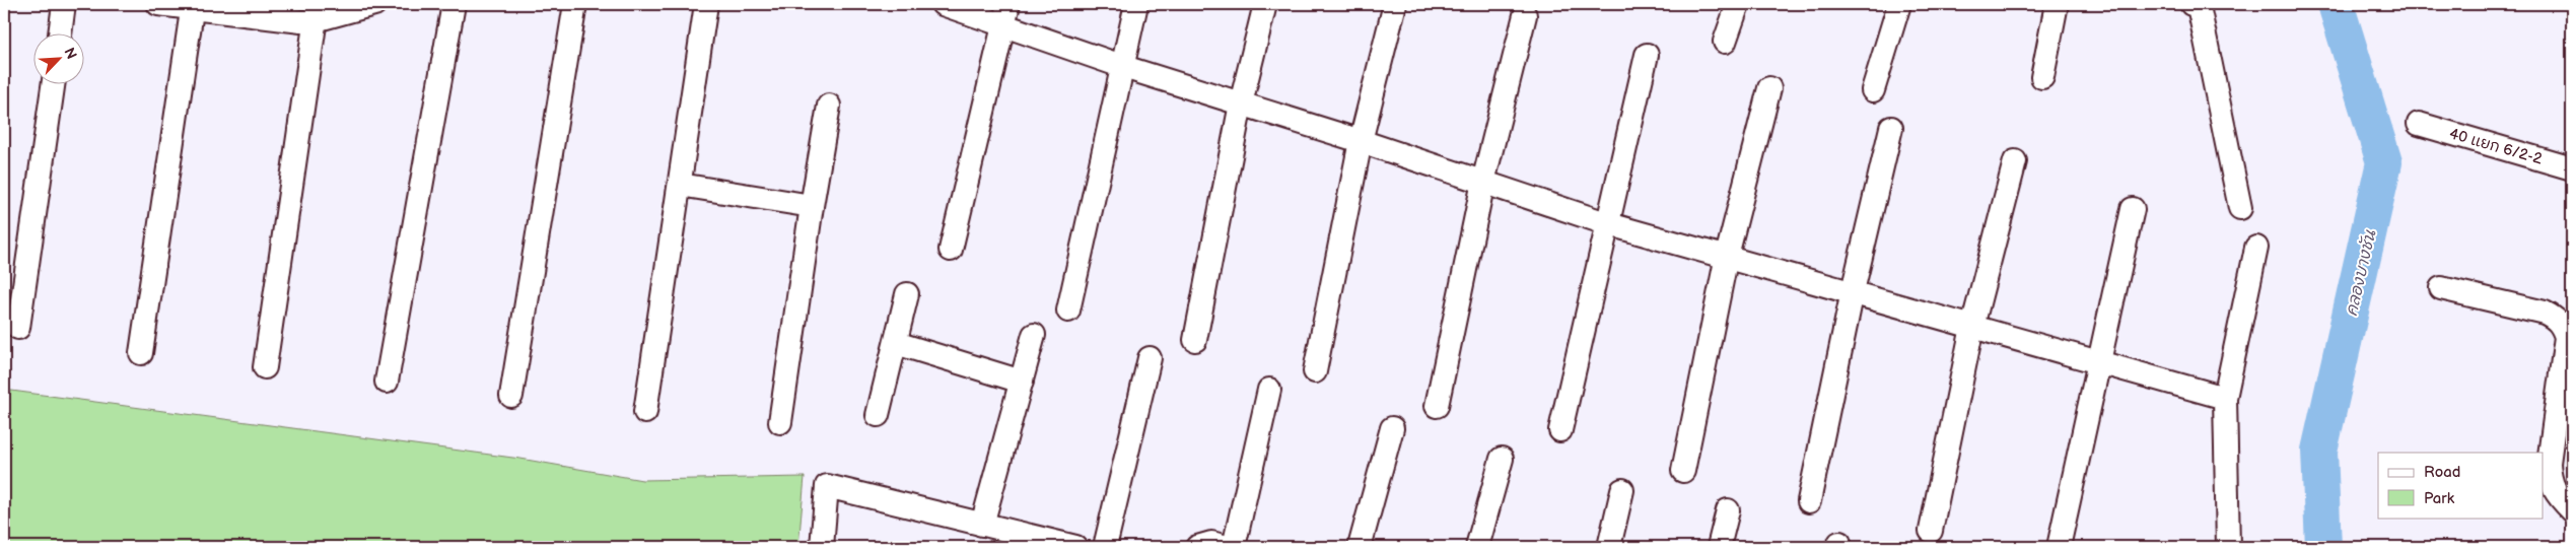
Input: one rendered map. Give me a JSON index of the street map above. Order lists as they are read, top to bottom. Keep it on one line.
{"streets":{"street":["40 แยก 6/2-2"]},"water":["คลองบางชัน"],"legend":["Road","Park"],"north":"top right"}
